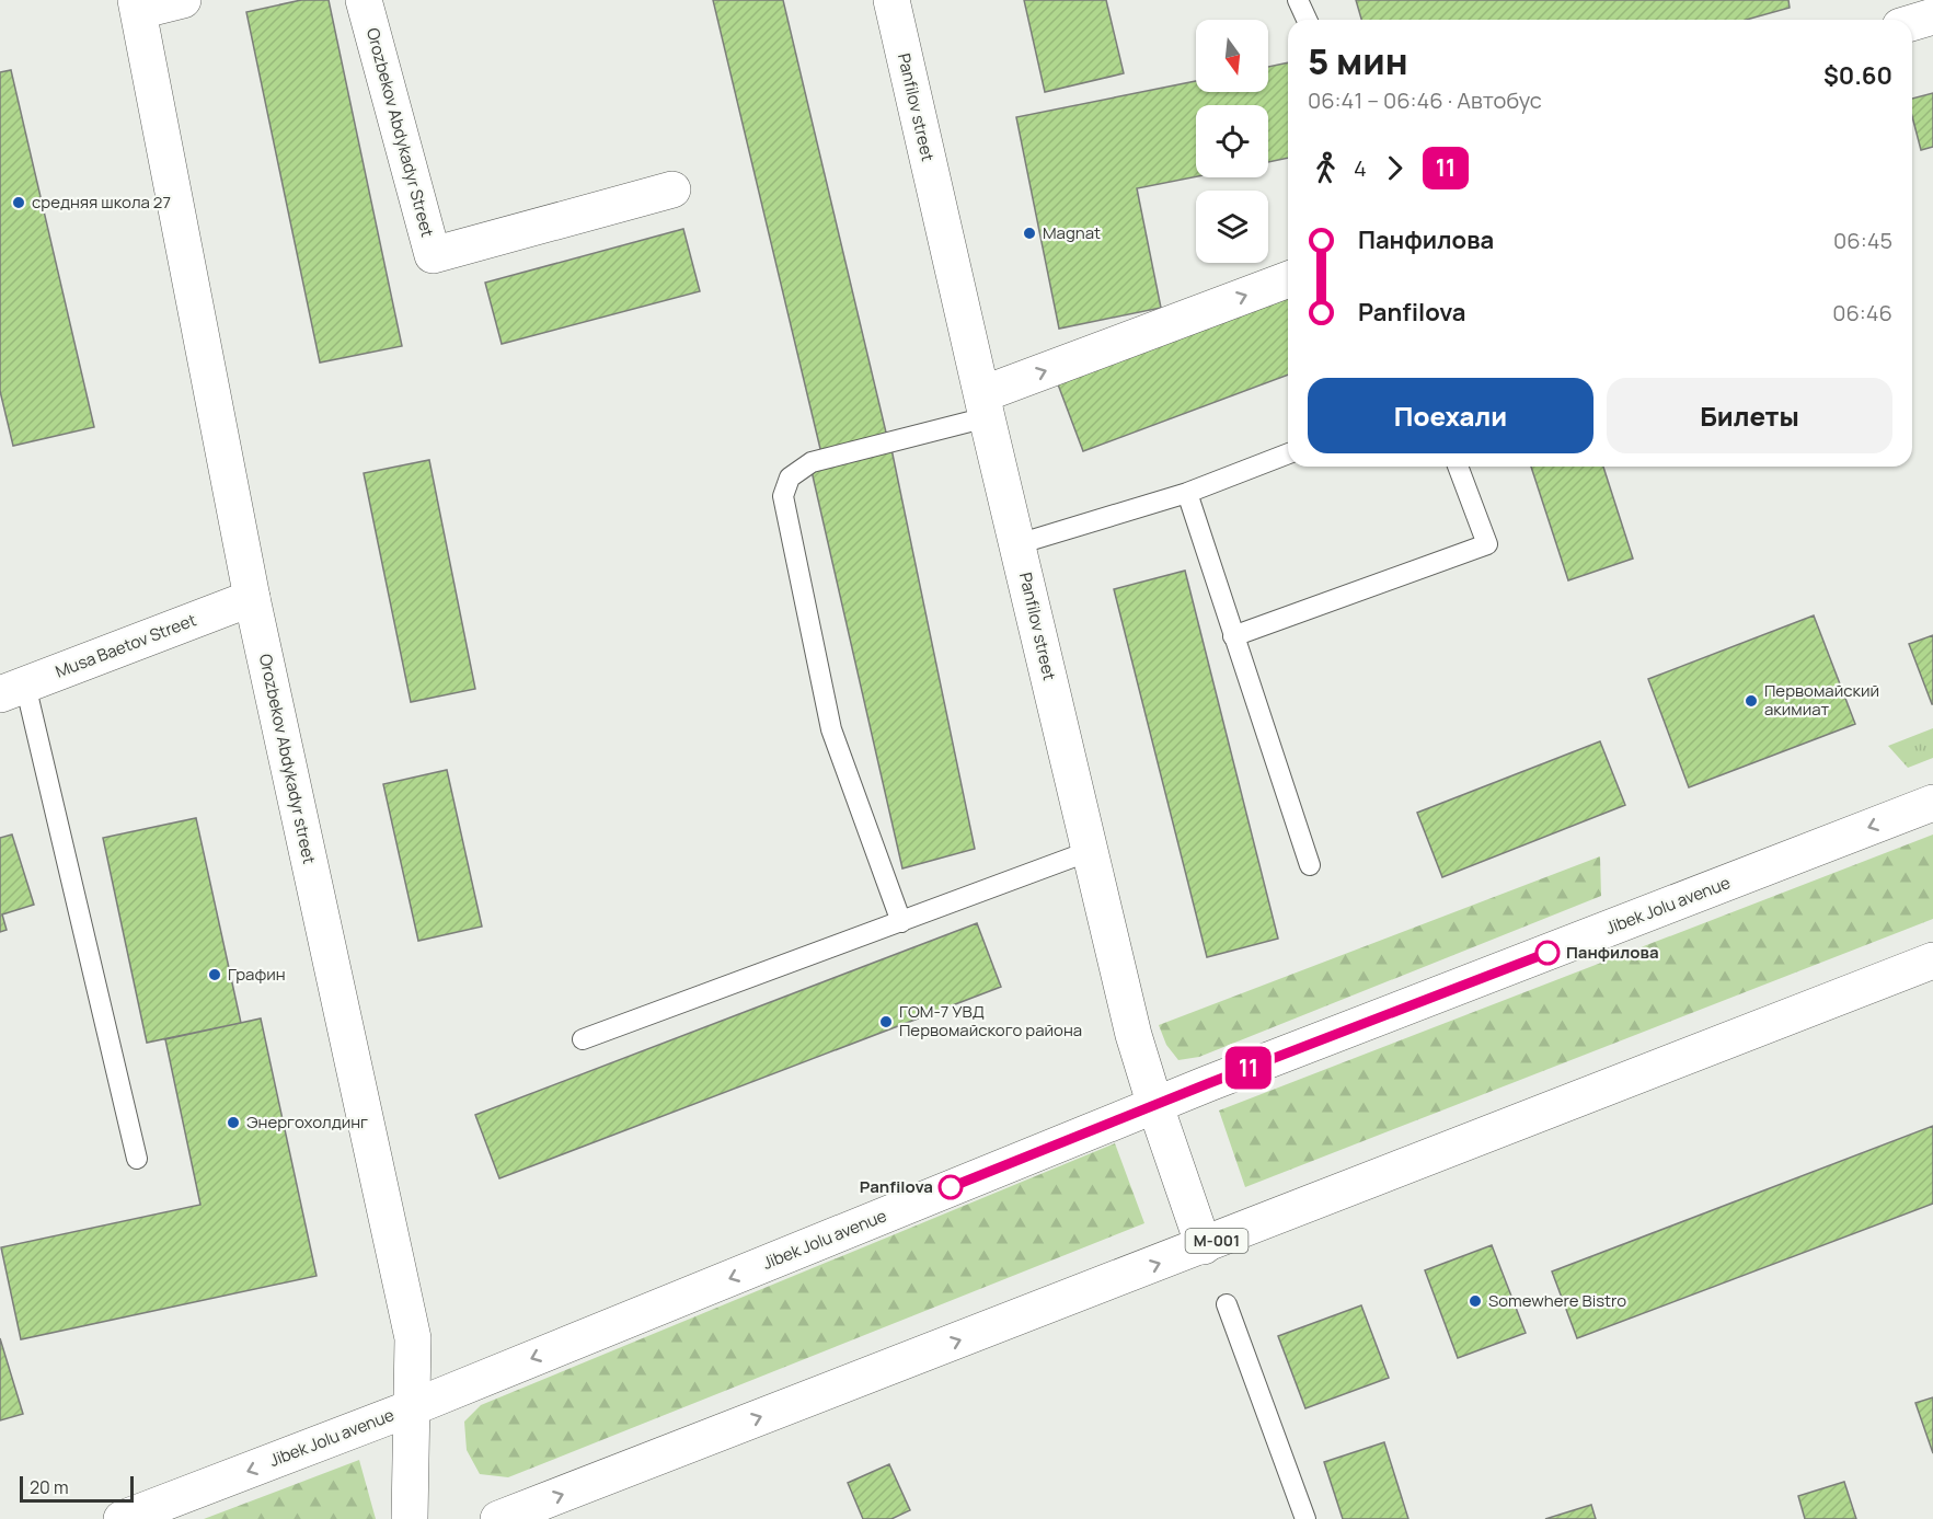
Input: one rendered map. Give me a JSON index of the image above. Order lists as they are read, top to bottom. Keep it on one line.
{"streets":{"street":["Panfilov street","Orozbekov Abdykadyr Street","Musa Baetov Street","Orozbekov Abdykadyr street","Jibek Jolu avenue","М-001"]},"crossings":[["Panfilov street","Jibek Jolu avenue"],["Panfilov street","М-001"],["Musa Baetov Street","Orozbekov Abdykadyr street"],["Orozbekov Abdykadyr street","Jibek Jolu avenue"]],"places":["средняя школа 27","Magnat","Первомайский акимиат","Панфилова","Графин","ГОМ-7 УВД Первомайского района","Энергохолдинг","Panfilova","Somewhere Bistro"],"lines":["bus line 11"],"scale_bar":"20 m","north":"bottom","page":{"on_map":"11","heading":["5 мин","06:41 – 06:46 · Автобус","$0.60"],"legs":["4","11"],"list":[{"name":"Панфилова","value":"06:45"},{"name":"Panfilova","value":"06:46"}],"buttons":["Поехали","Билеты"],"scale":"20 m"}}
